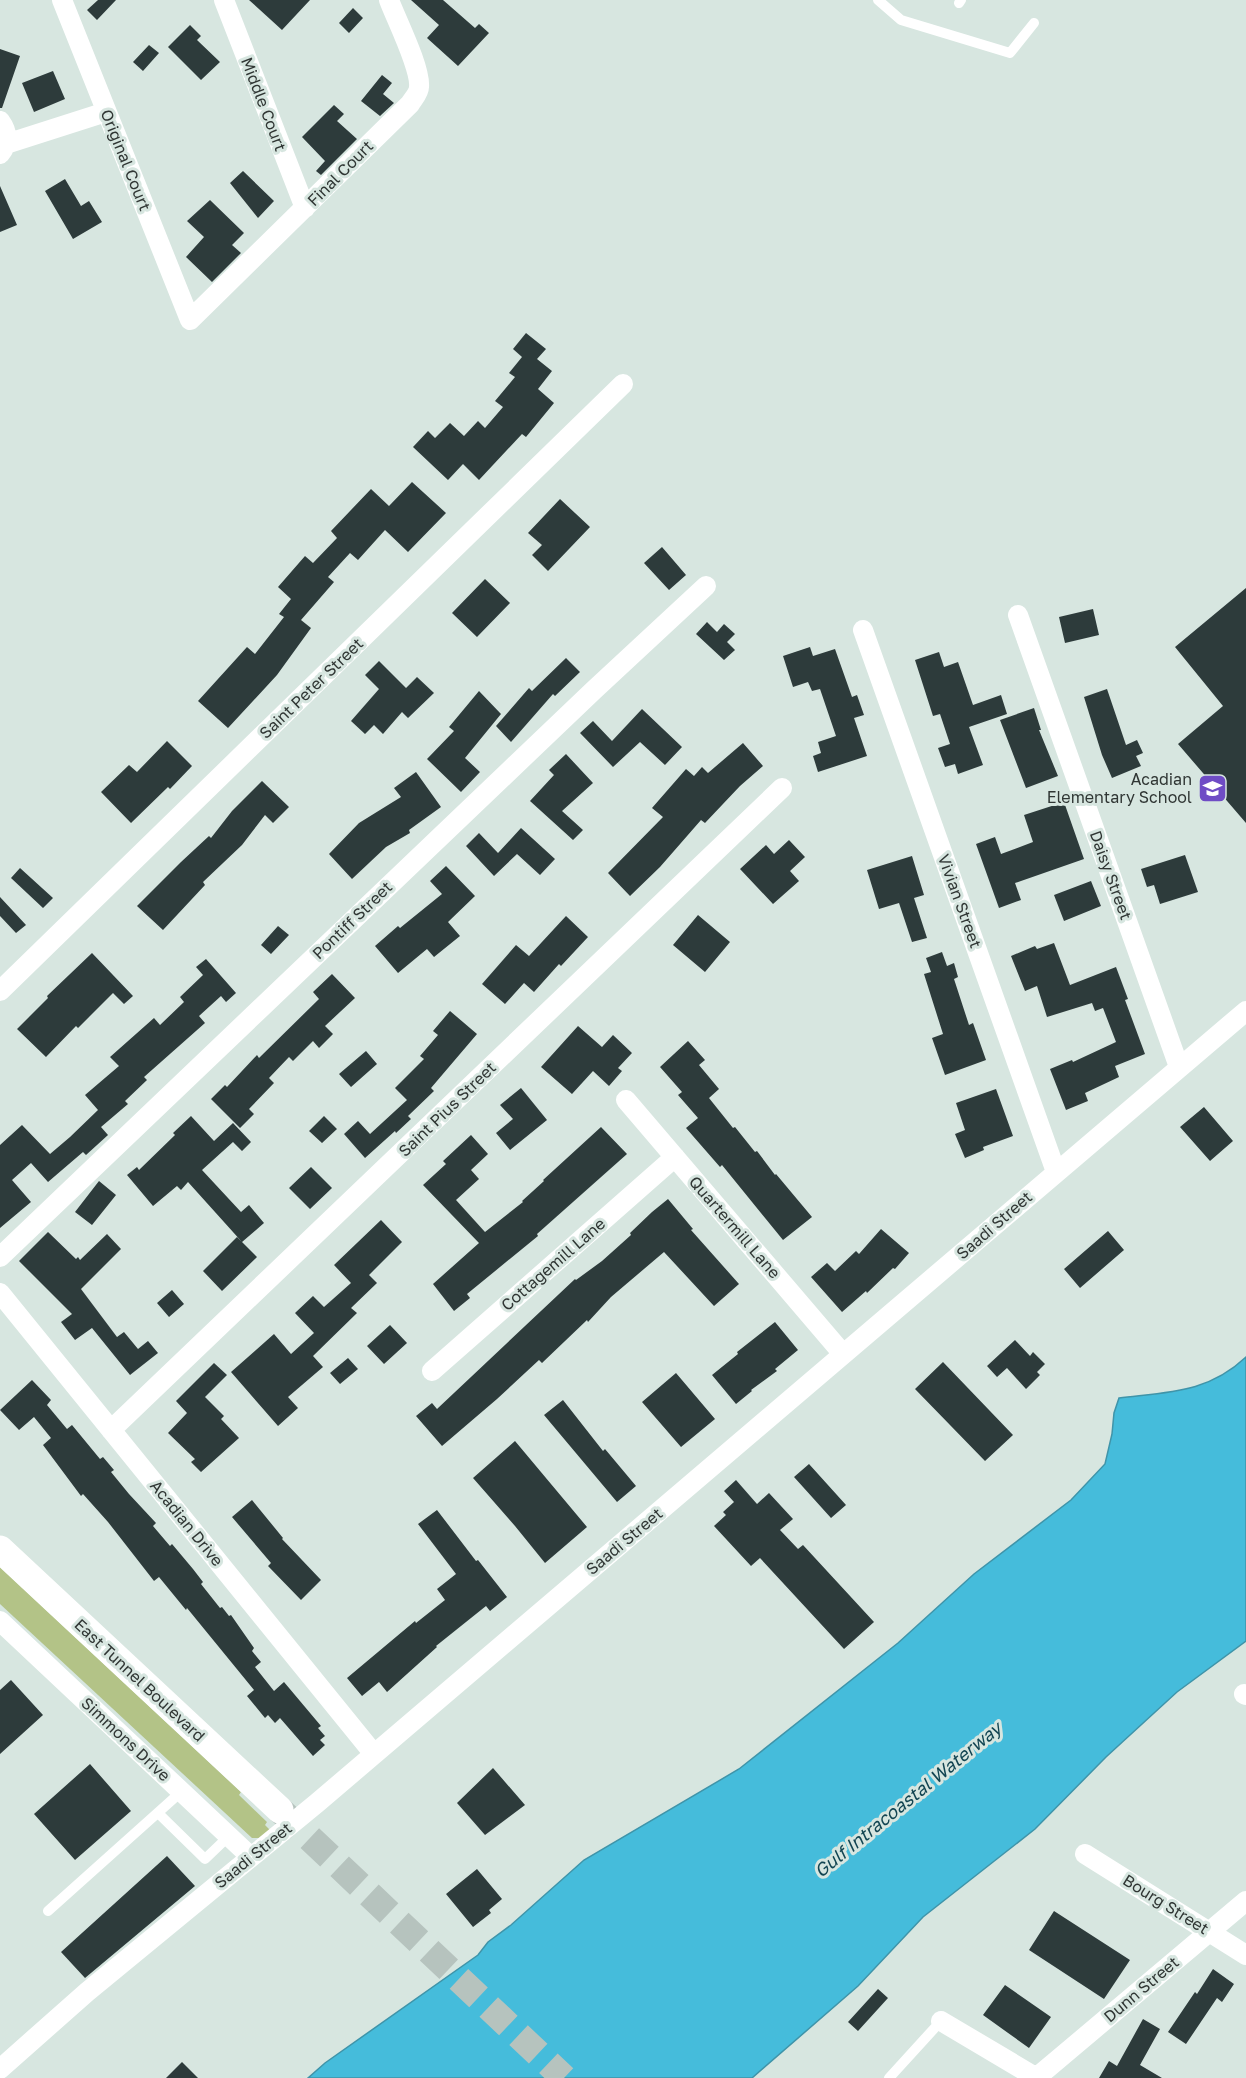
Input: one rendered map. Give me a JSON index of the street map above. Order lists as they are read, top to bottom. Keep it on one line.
{"streets":{"main road":["East Tunnel Boulevard"],"street":["Middle Court","Original Court","Final Court","Saint Peter Street","Daisy Street","Vivian Street","Pontiff Street","Saint Pius Street","Saadi Street","Quartermill Lane","Cottagemill Lane","Acadian Drive","Simmons Drive","Bourg Street","Dunn Street"]},"crossings":[["Middle Court","Final Court"],["Original Court","Final Court"],["Daisy Street","Saadi Street"],["Vivian Street","Saadi Street"],["Saint Pius Street","Acadian Drive"],["Saadi Street","Quartermill Lane"],["Saadi Street","Acadian Drive"],["Saadi Street","Simmons Drive"],["Quartermill Lane","Cottagemill Lane"],["Bourg Street","Dunn Street"]],"water":["Gulf Intracoastal Waterway"],"places":{"school or university":["Acadian Elementary School"]}}
